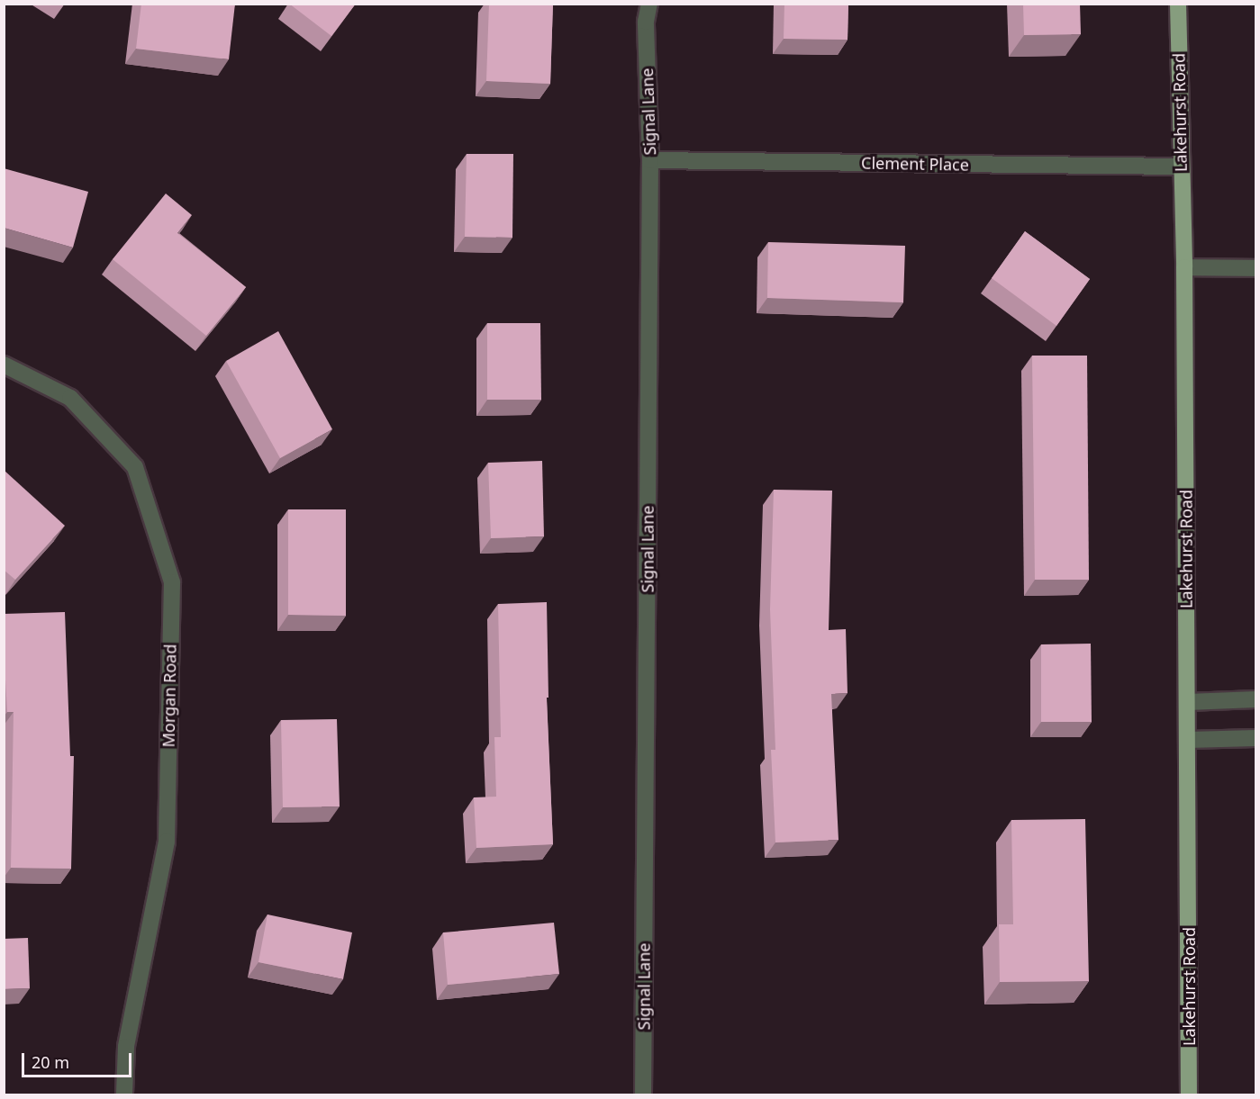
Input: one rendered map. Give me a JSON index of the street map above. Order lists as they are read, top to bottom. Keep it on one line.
{"streets":{"main road":["Lakehurst Road"],"street":["Signal Lane","Clement Place","Morgan Road"]},"crossings":[["Signal Lane","Clement Place"],["Lakehurst Road","Clement Place"]],"scale_bar":"20 m"}
